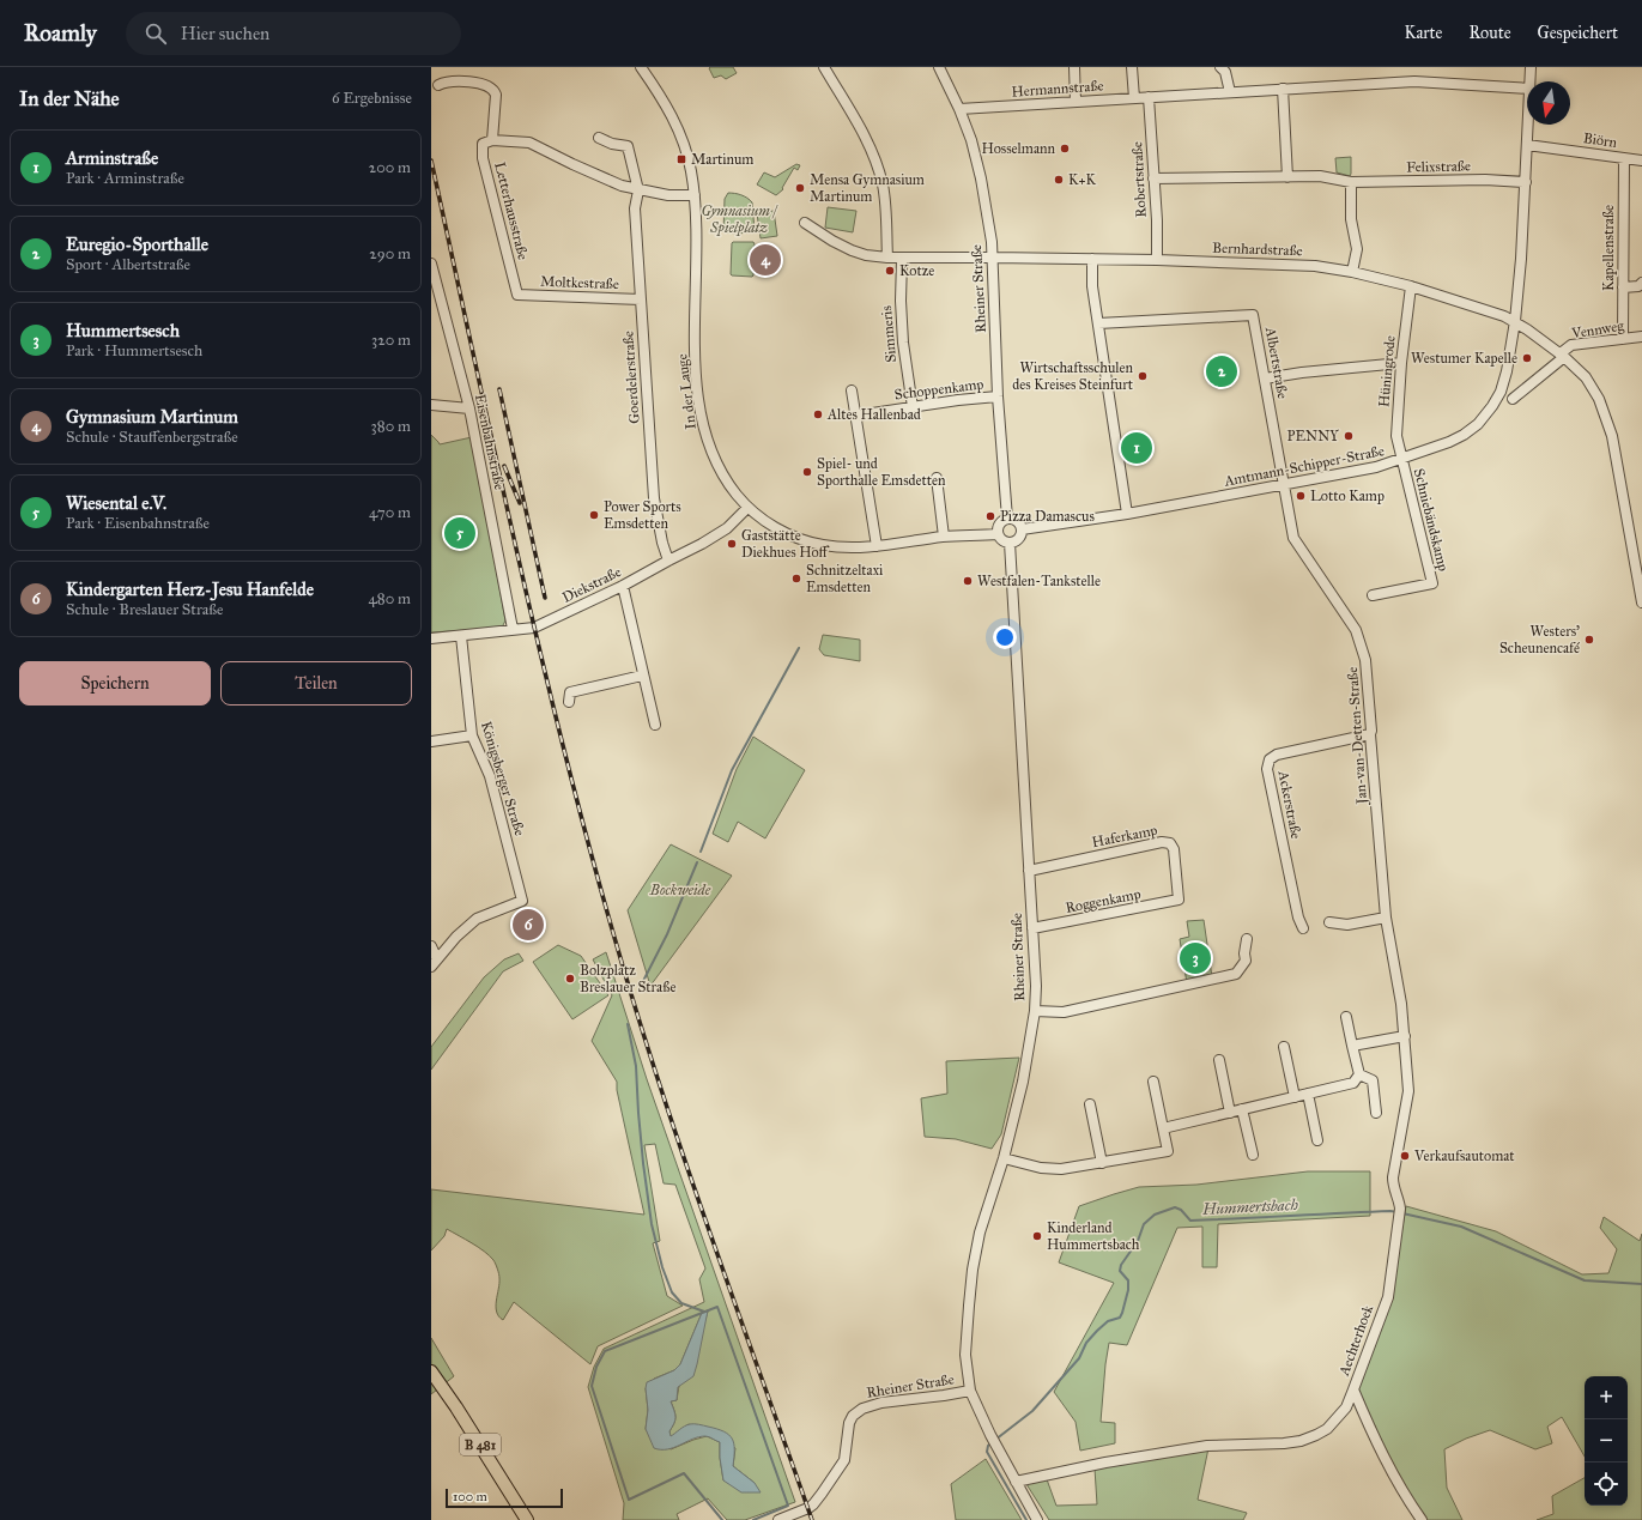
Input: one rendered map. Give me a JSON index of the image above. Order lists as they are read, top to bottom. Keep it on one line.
{"streets":{"main road":["B 481"],"street":["Hermannstraße","Biörn","Felixstraße","Robertstraße","Letterhausstraße","Kapellenstraße","Bernhardstraße","Moltkestraße","Rheiner Straße","Vennweg","Simmeris","Albertstraße","Hüningrode","Goerdelerstraße","Schoppenkamp","In der Lauge","Eisenbahnstraße","Amtmann-Schipper-Straße","Schniebändskamp","Diekstraße","Jan-van-Detten-Straße","Königsberger Straße","Ackerstraße","Haferkamp","Roggenkamp","Aechterhoek"]},"crossings":[["Hermannstraße","Robertstraße"],["Hermannstraße","Rheiner Straße"],["Biörn","Kapellenstraße"],["Biörn","Amtmann-Schipper-Straße"],["Felixstraße","Robertstraße"],["Felixstraße","Amtmann-Schipper-Straße"],["Robertstraße","Bernhardstraße"],["Letterhausstraße","Moltkestraße"],["Letterhausstraße","Goerdelerstraße"],["Letterhausstraße","In der Lauge"],["Kapellenstraße","Vennweg"],["Bernhardstraße","Rheiner Straße"],["Bernhardstraße","Vennweg"],["Bernhardstraße","Simmeris"],["Bernhardstraße","Hüningrode"],["Bernhardstraße","Amtmann-Schipper-Straße"],["Moltkestraße","Goerdelerstraße"],["Rheiner Straße","Schoppenkamp"],["Rheiner Straße","In der Lauge"],["Rheiner Straße","Amtmann-Schipper-Straße"],["Rheiner Straße","Haferkamp"],["Rheiner Straße","Roggenkamp"],["Simmeris","Schoppenkamp"],["Albertstraße","Amtmann-Schipper-Straße"],["Albertstraße","Jan-van-Detten-Straße"],["Hüningrode","Amtmann-Schipper-Straße"],["Hüningrode","Schniebändskamp"],["Goerdelerstraße","Diekstraße"],["In der Lauge","Amtmann-Schipper-Straße"],["In der Lauge","Diekstraße"],["Eisenbahnstraße","Diekstraße"],["Amtmann-Schipper-Straße","Schniebändskamp"],["Amtmann-Schipper-Straße","Jan-van-Detten-Straße"],["Diekstraße","Königsberger Straße"],["Jan-van-Detten-Straße","Ackerstraße"],["Jan-van-Detten-Straße","Aechterhoek"],["Haferkamp","Roggenkamp"]],"water":["Hummertsbach"],"parks":["Gymnasium / Spielplatz","Bockweide"],"places":{"other":["Hosselmann","K+K","Mensa Gymnasium Martinum","Kotze","Westumer Kapelle","Wirtschaftsschulen des Kreises Steinfurt","Altes Hallenbad","PENNY","Spiel- und Sporthalle Emsdetten","Lotto Kamp","Power Sports Emsdetten","Pizza Damascus","Gaststätte Diekhues Hoff","Schnitzeltaxi Emsdetten","Westfalen-Tankstelle","Westers' Scheunencafé","Bolzplatz Breslauer Straße","Verkaufsautomat","Kinderland Hummertsbach"],"transit":["Martinum"]},"scale_bar":"100 m","north":"bottom","page":{"header":"Roamly","search":"Hier suchen","nav":["Karte","Route","Gespeichert"],"heading":["In der Nähe","6 Ergebnisse"],"list":[{"mark":"1","name":"Arminstraße","note":"Park · Arminstraße","value":"200 m"},{"mark":"2","name":"Euregio-Sporthalle","note":"Sport · Albertstraße","value":"290 m"},{"mark":"3","name":"Hummertsesch","note":"Park · Hummertsesch","value":"320 m"},{"mark":"4","name":"Gymnasium Martinum","note":"Schule · Stauffenbergstraße","value":"380 m"},{"mark":"5","name":"Wiesental e.V.","note":"Park · Eisenbahnstraße","value":"470 m"},{"mark":"6","name":"Kindergarten Herz-Jesu Hanfelde","note":"Schule · Breslauer Straße","value":"480 m"}],"pins":["4","2","1","5","6","3"],"buttons":["Speichern","Teilen"],"map_buttons":["+","−"],"scale":"100 m"}}
